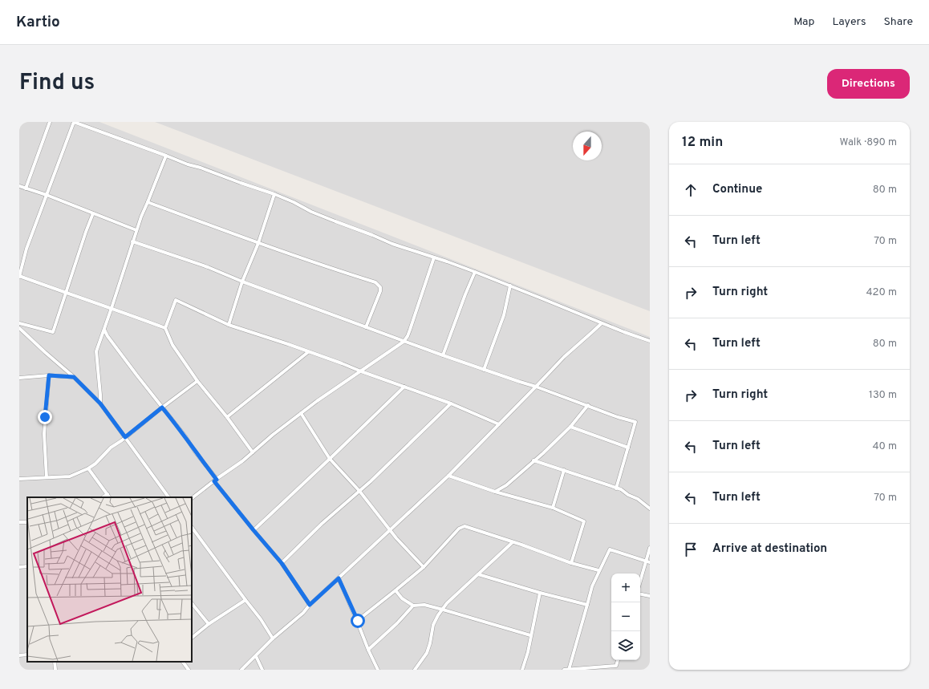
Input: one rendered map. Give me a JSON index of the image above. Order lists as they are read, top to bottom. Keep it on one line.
{"north":"bottom","page":{"header":"Kartio","nav":["Map","Layers","Share"],"title":"Find us","buttons":"Directions","heading":["12 min","Walk · 890 m"],"list":[["Continue","80 m"],["Turn left","70 m"],["Turn right","420 m"],["Turn left","80 m"],["Turn right","130 m"],["Turn left","40 m"],["Turn left","70 m"],"Arrive at destination"],"map_buttons":["+","−"]}}
